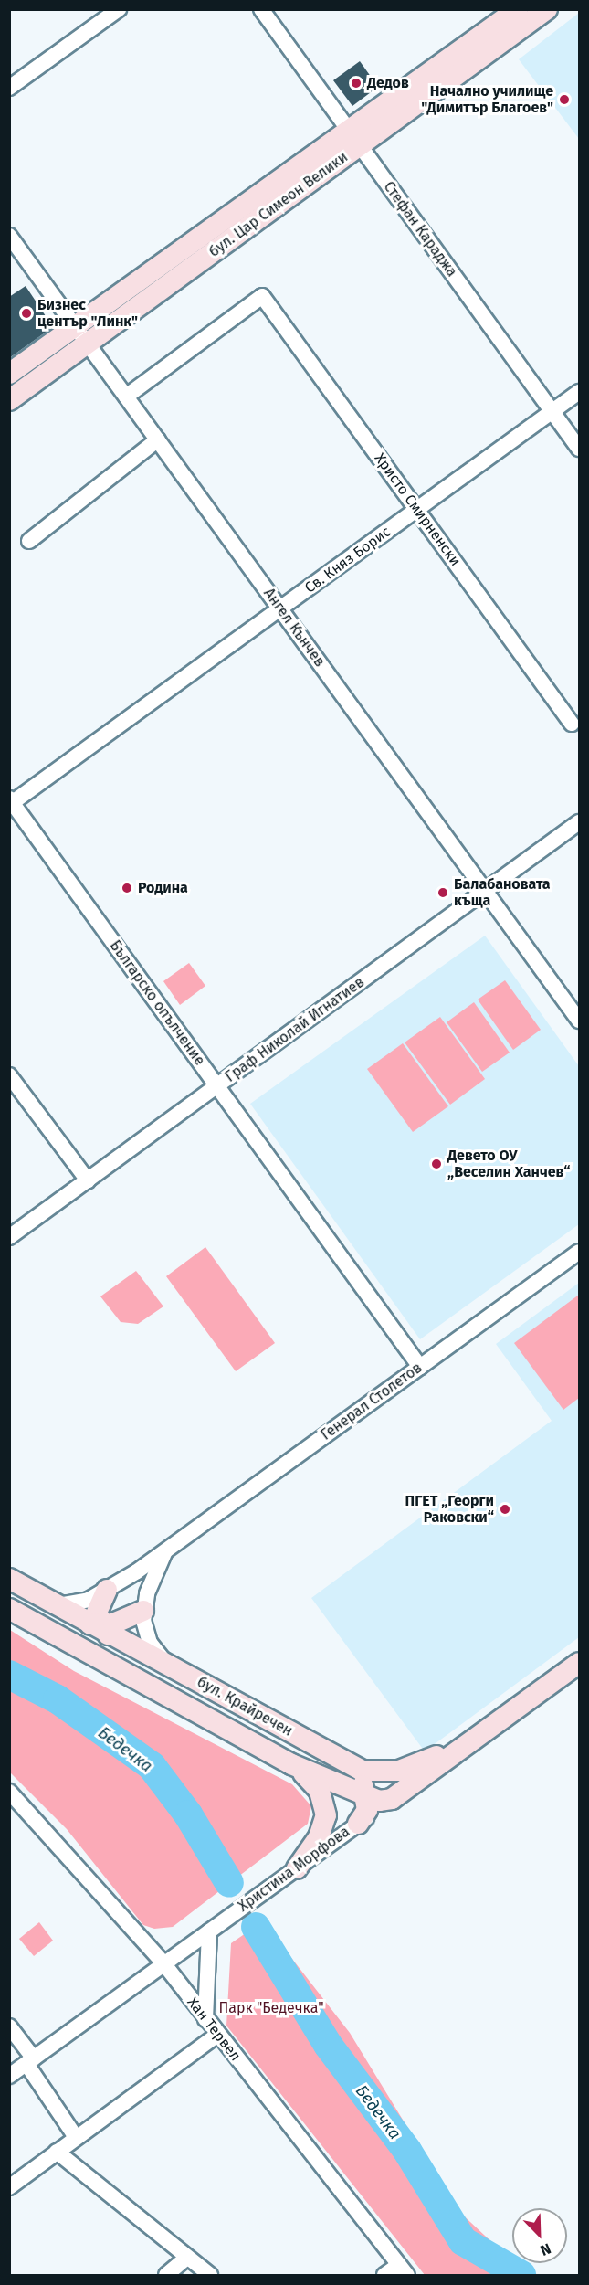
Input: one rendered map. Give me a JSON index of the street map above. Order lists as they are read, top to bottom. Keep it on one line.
{"streets":{"main road":["бул. Цар Симеон Велики","бул. Крайречен","Христина Морфова"],"street":["Стефан Караджа","Христо Смирненски","Св. Княз Борис","Ангел Кънчев","Българско опълчение","Граф Николай Игнатиев","Генерал Столетов","Хан Тервел"]},"crossings":[["бул. Цар Симеон Велики","Стефан Караджа"],["бул. Цар Симеон Велики","Ангел Кънчев"],["Стефан Караджа","Св. Княз Борис"],["Христо Смирненски","Св. Княз Борис"],["Христо Смирненски","Ангел Кънчев"],["Св. Княз Борис","Ангел Кънчев"],["Св. Княз Борис","Българско опълчение"],["Ангел Кънчев","Граф Николай Игнатиев"],["Българско опълчение","Граф Николай Игнатиев"],["Българско опълчение","Генерал Столетов"],["Генерал Столетов","бул. Крайречен"],["бул. Крайречен","Христина Морфова"],["Христина Морфова","Хан Тервел"]],"water":["Бедечка"],"parks":["Парк \"Бедечка\""],"places":["Дедов","Начално училище \"Димитър Благоев\"","Бизнес център \"Линк\"","Родина","Балабановата къща","Девето ОУ „Веселин Ханчев“","ПГЕТ „Георги Раковски“"],"north":"bottom right"}
